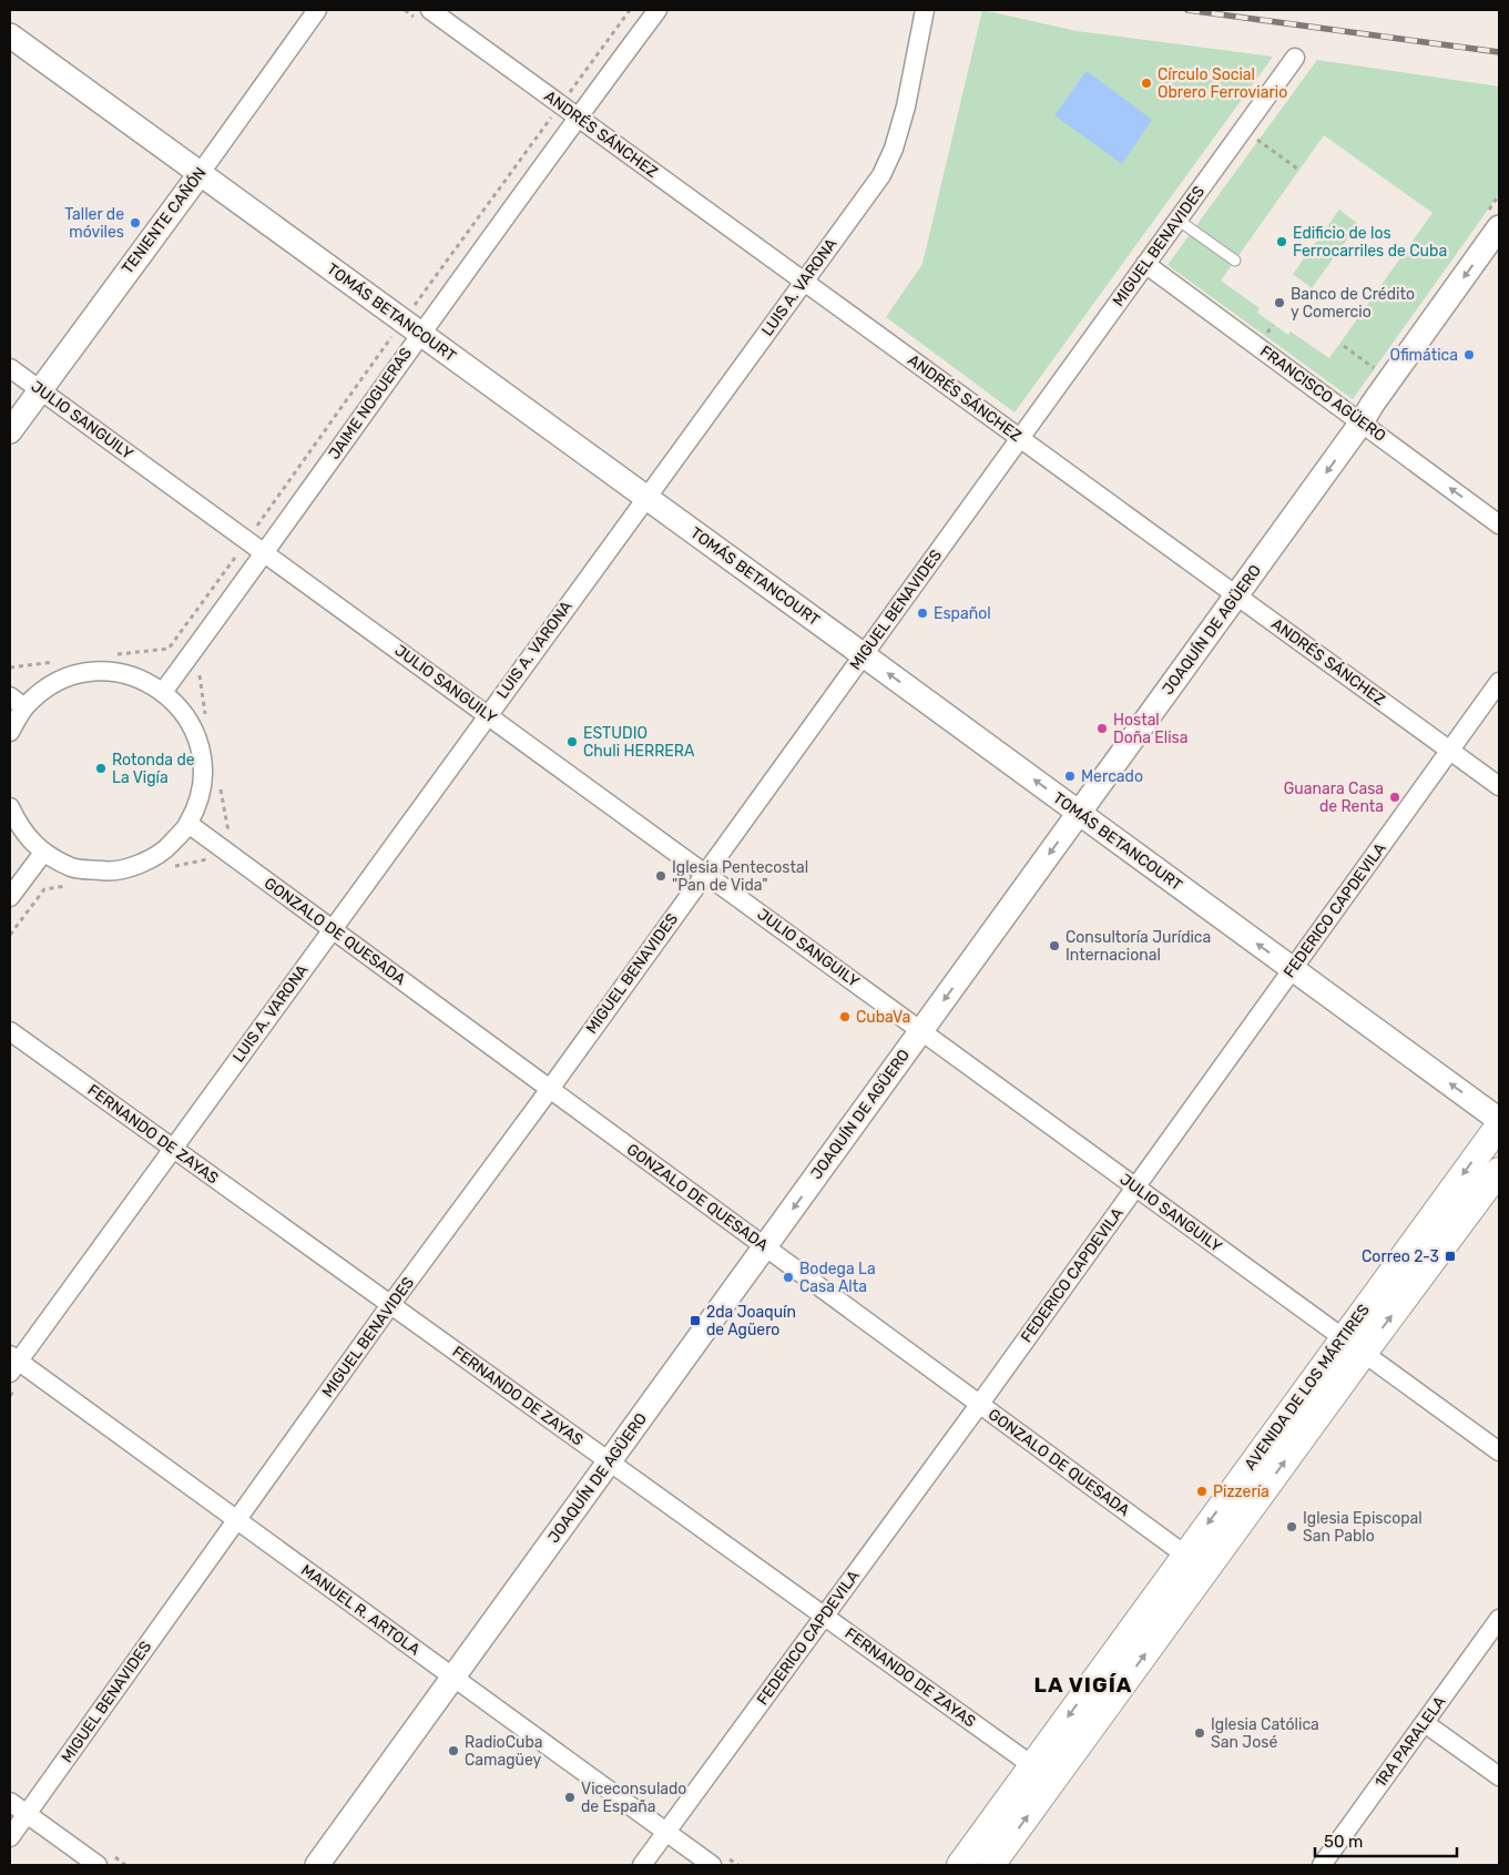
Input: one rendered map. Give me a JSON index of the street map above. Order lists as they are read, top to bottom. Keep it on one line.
{"streets":{"main road":["AVENIDA DE LOS MÁRTIRES"],"street":["ANDRÉS SÁNCHEZ","TENIENTE CAÑÓN","MIGUEL BENAVIDES","LUIS A. VARONA","TOMÁS BETANCOURT","FRANCISCO AGÜERO","JAIME NOGUERAS","JULIO SANGUILY","JOAQUÍN DE AGÜERO","FEDERICO CAPDEVILA","GONZALO DE QUESADA","FERNANDO DE ZAYAS","MANUEL R. ARTOLA","1RA PARALELA"]},"crossings":[["ANDRÉS SÁNCHEZ","MIGUEL BENAVIDES"],["ANDRÉS SÁNCHEZ","LUIS A. VARONA"],["ANDRÉS SÁNCHEZ","JAIME NOGUERAS"],["ANDRÉS SÁNCHEZ","JOAQUÍN DE AGÜERO"],["ANDRÉS SÁNCHEZ","FEDERICO CAPDEVILA"],["TENIENTE CAÑÓN","TOMÁS BETANCOURT"],["TENIENTE CAÑÓN","JULIO SANGUILY"],["MIGUEL BENAVIDES","TOMÁS BETANCOURT"],["MIGUEL BENAVIDES","FRANCISCO AGÜERO"],["MIGUEL BENAVIDES","JULIO SANGUILY"],["MIGUEL BENAVIDES","GONZALO DE QUESADA"],["MIGUEL BENAVIDES","FERNANDO DE ZAYAS"],["MIGUEL BENAVIDES","MANUEL R. ARTOLA"],["LUIS A. VARONA","TOMÁS BETANCOURT"],["LUIS A. VARONA","JULIO SANGUILY"],["LUIS A. VARONA","GONZALO DE QUESADA"],["LUIS A. VARONA","FERNANDO DE ZAYAS"],["LUIS A. VARONA","MANUEL R. ARTOLA"],["TOMÁS BETANCOURT","JAIME NOGUERAS"],["TOMÁS BETANCOURT","JOAQUÍN DE AGÜERO"],["TOMÁS BETANCOURT","FEDERICO CAPDEVILA"],["FRANCISCO AGÜERO","JOAQUÍN DE AGÜERO"],["JAIME NOGUERAS","JULIO SANGUILY"],["JULIO SANGUILY","JOAQUÍN DE AGÜERO"],["JULIO SANGUILY","FEDERICO CAPDEVILA"],["JULIO SANGUILY","AVENIDA DE LOS MÁRTIRES"],["JOAQUÍN DE AGÜERO","GONZALO DE QUESADA"],["JOAQUÍN DE AGÜERO","FERNANDO DE ZAYAS"],["JOAQUÍN DE AGÜERO","MANUEL R. ARTOLA"],["FEDERICO CAPDEVILA","GONZALO DE QUESADA"],["FEDERICO CAPDEVILA","FERNANDO DE ZAYAS"],["FEDERICO CAPDEVILA","MANUEL R. ARTOLA"],["GONZALO DE QUESADA","AVENIDA DE LOS MÁRTIRES"],["FERNANDO DE ZAYAS","AVENIDA DE LOS MÁRTIRES"]],"one_way":["TOMÁS BETANCOURT","FRANCISCO AGÜERO","JOAQUÍN DE AGÜERO"],"districts":["LA VIGÍA"],"places":{"other":["Círculo Social Obrero Ferroviario","Taller de móviles","Edificio de los Ferrocarriles de Cuba","Banco de Crédito y Comercio","Ofimática","Español","Hostal Doña Elisa","ESTUDIO Chuli HERRERA","Rotonda de La Vigía","Mercado","Guanara Casa de Renta","Iglesia Pentecostal \"Pan de Vida\"","Consultoría Jurídica Internacional","CubaVa","Bodega La Casa Alta","Pizzería","Iglesia Episcopal San Pablo","Iglesia Católica San José","RadioCuba Camagüey","Viceconsulado de España"],"transit":["Correo 2-3","2da Joaquín de Agüero"]},"scale_bar":"50 m"}
